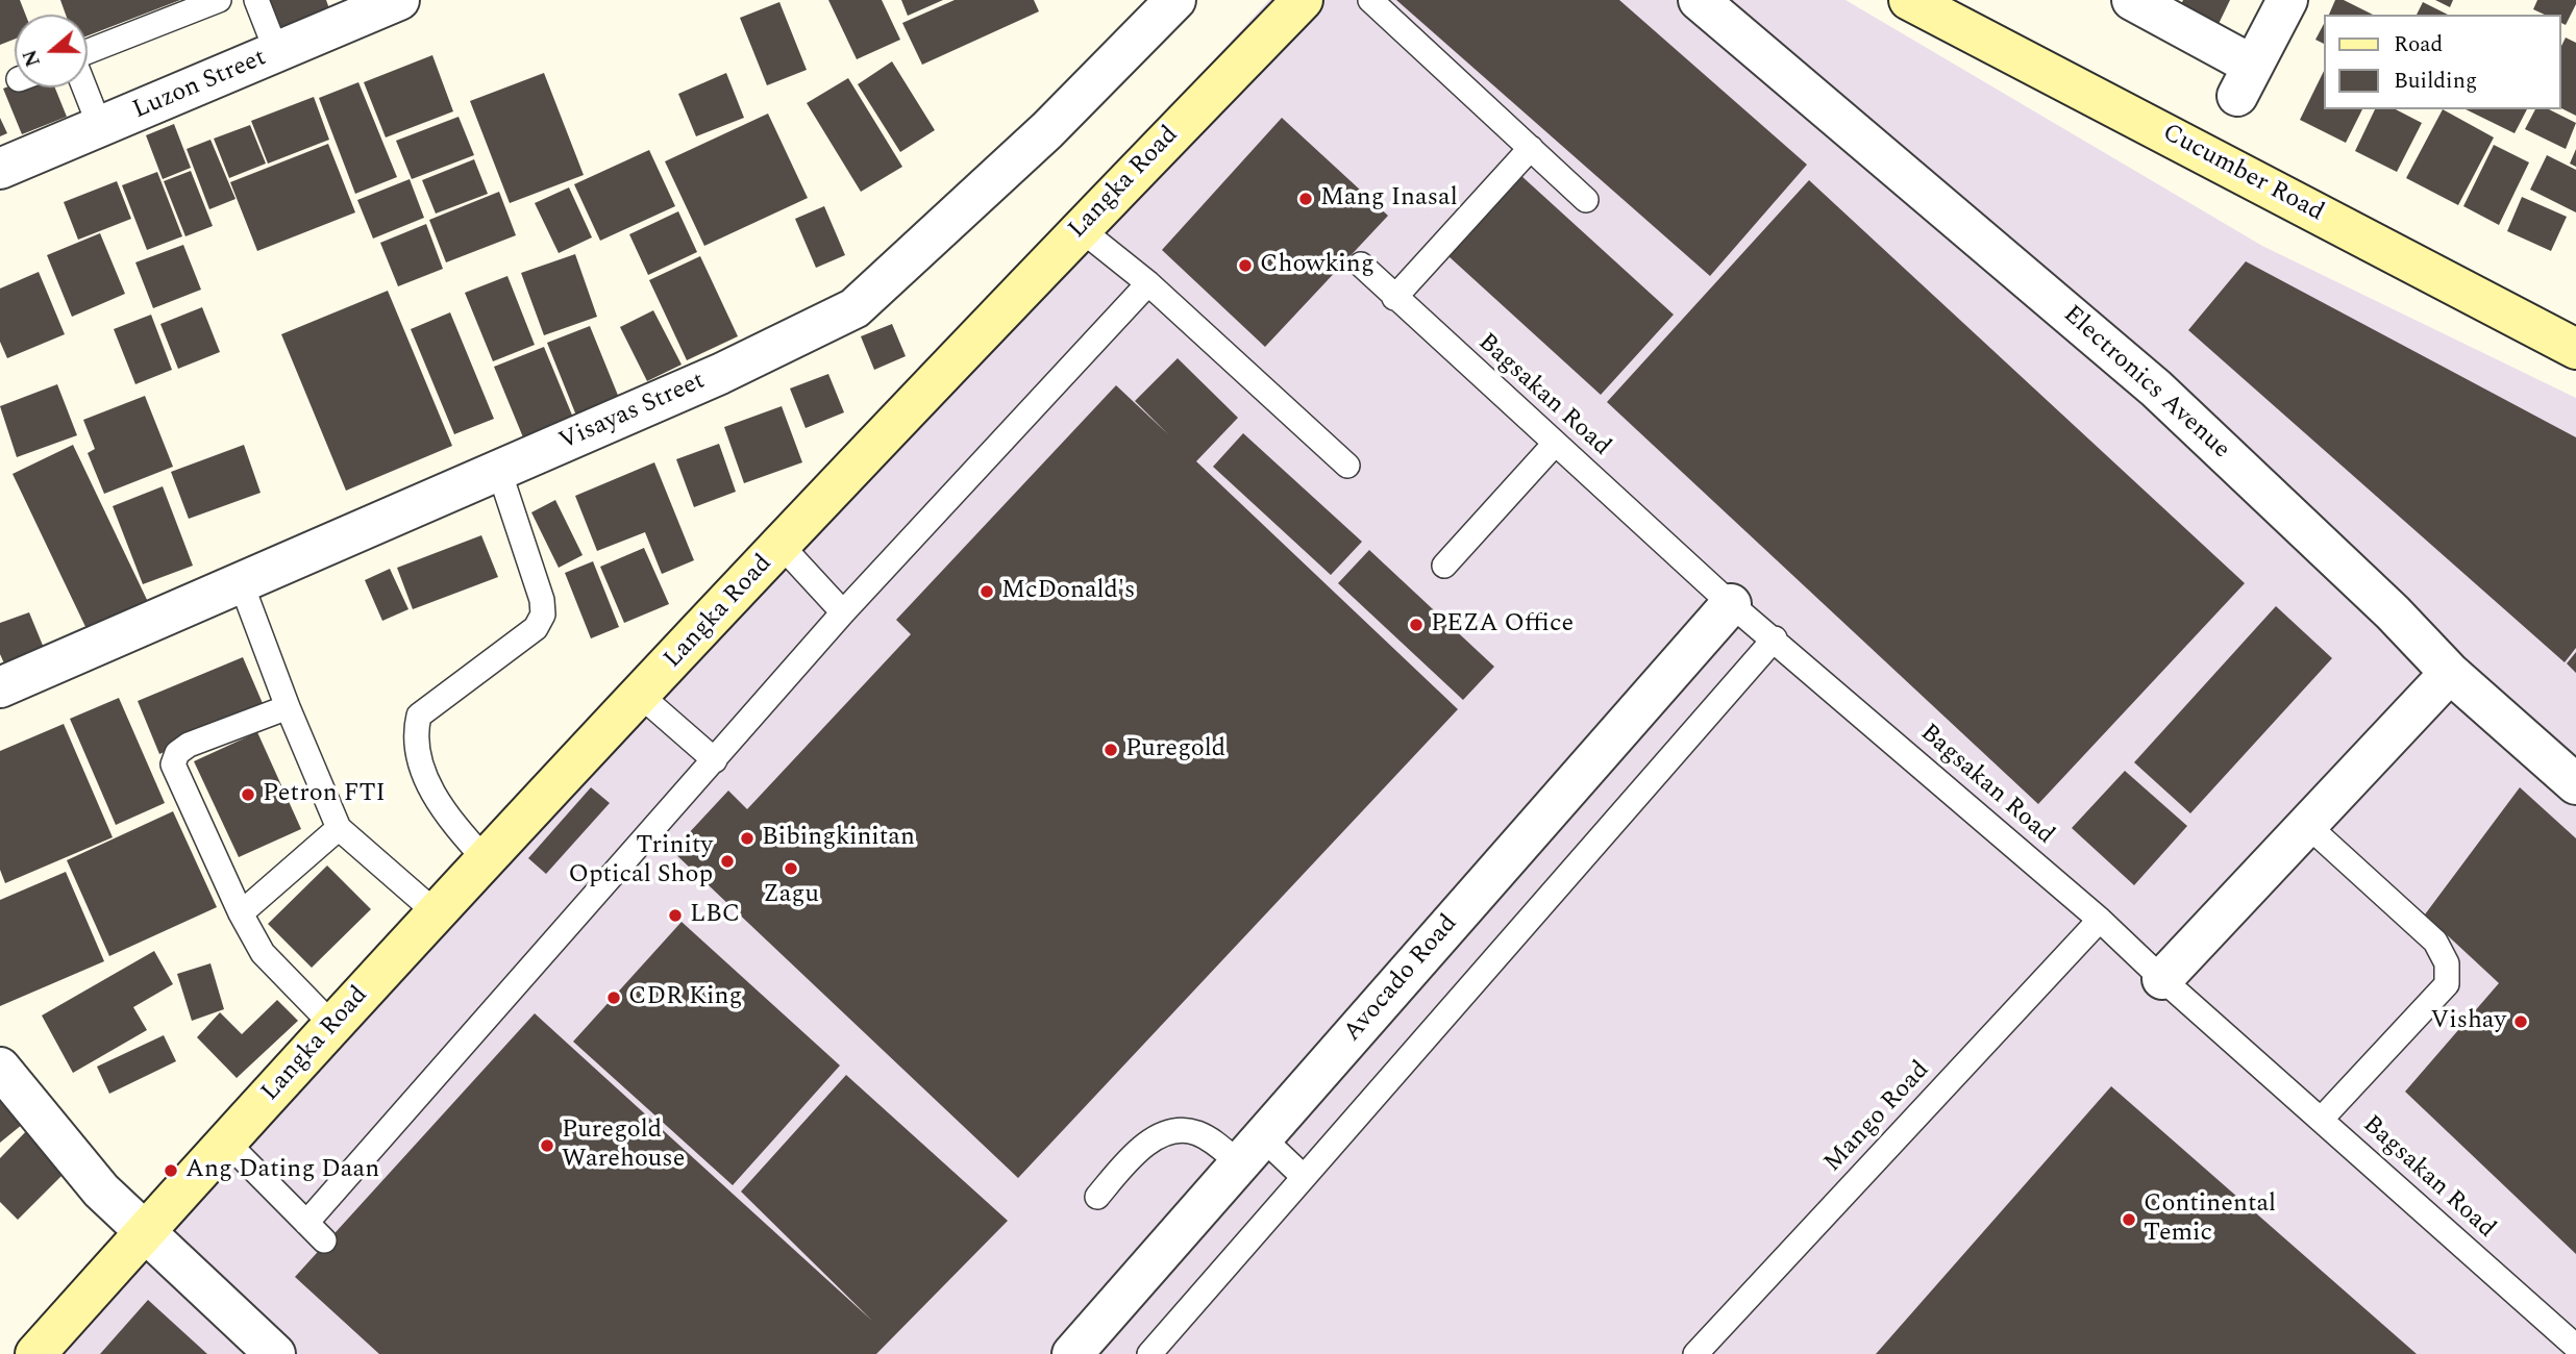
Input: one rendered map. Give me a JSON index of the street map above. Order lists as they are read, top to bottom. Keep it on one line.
{"streets":{"street":["Luzon Street","Cucumber Road","Langka Road","Electronics Avenue","Visayas Street","Avocado Road"],"lane":["Bagsakan Road","Mango Road"]},"crossings":[["Bagsakan Road","Avocado Road"],["Bagsakan Road","Mango Road"]],"places":["Mang Inasal","Chowking","McDonald's","PEZA Office","Puregold","Petron FTI","Bibingkinitan","Trinity Optical Shop","Zagu","LBC","CDR King","Vishay","Puregold Warehouse","Ang Dating Daan","Continental Temic"],"legend":["Road","Building"],"north":"left"}
